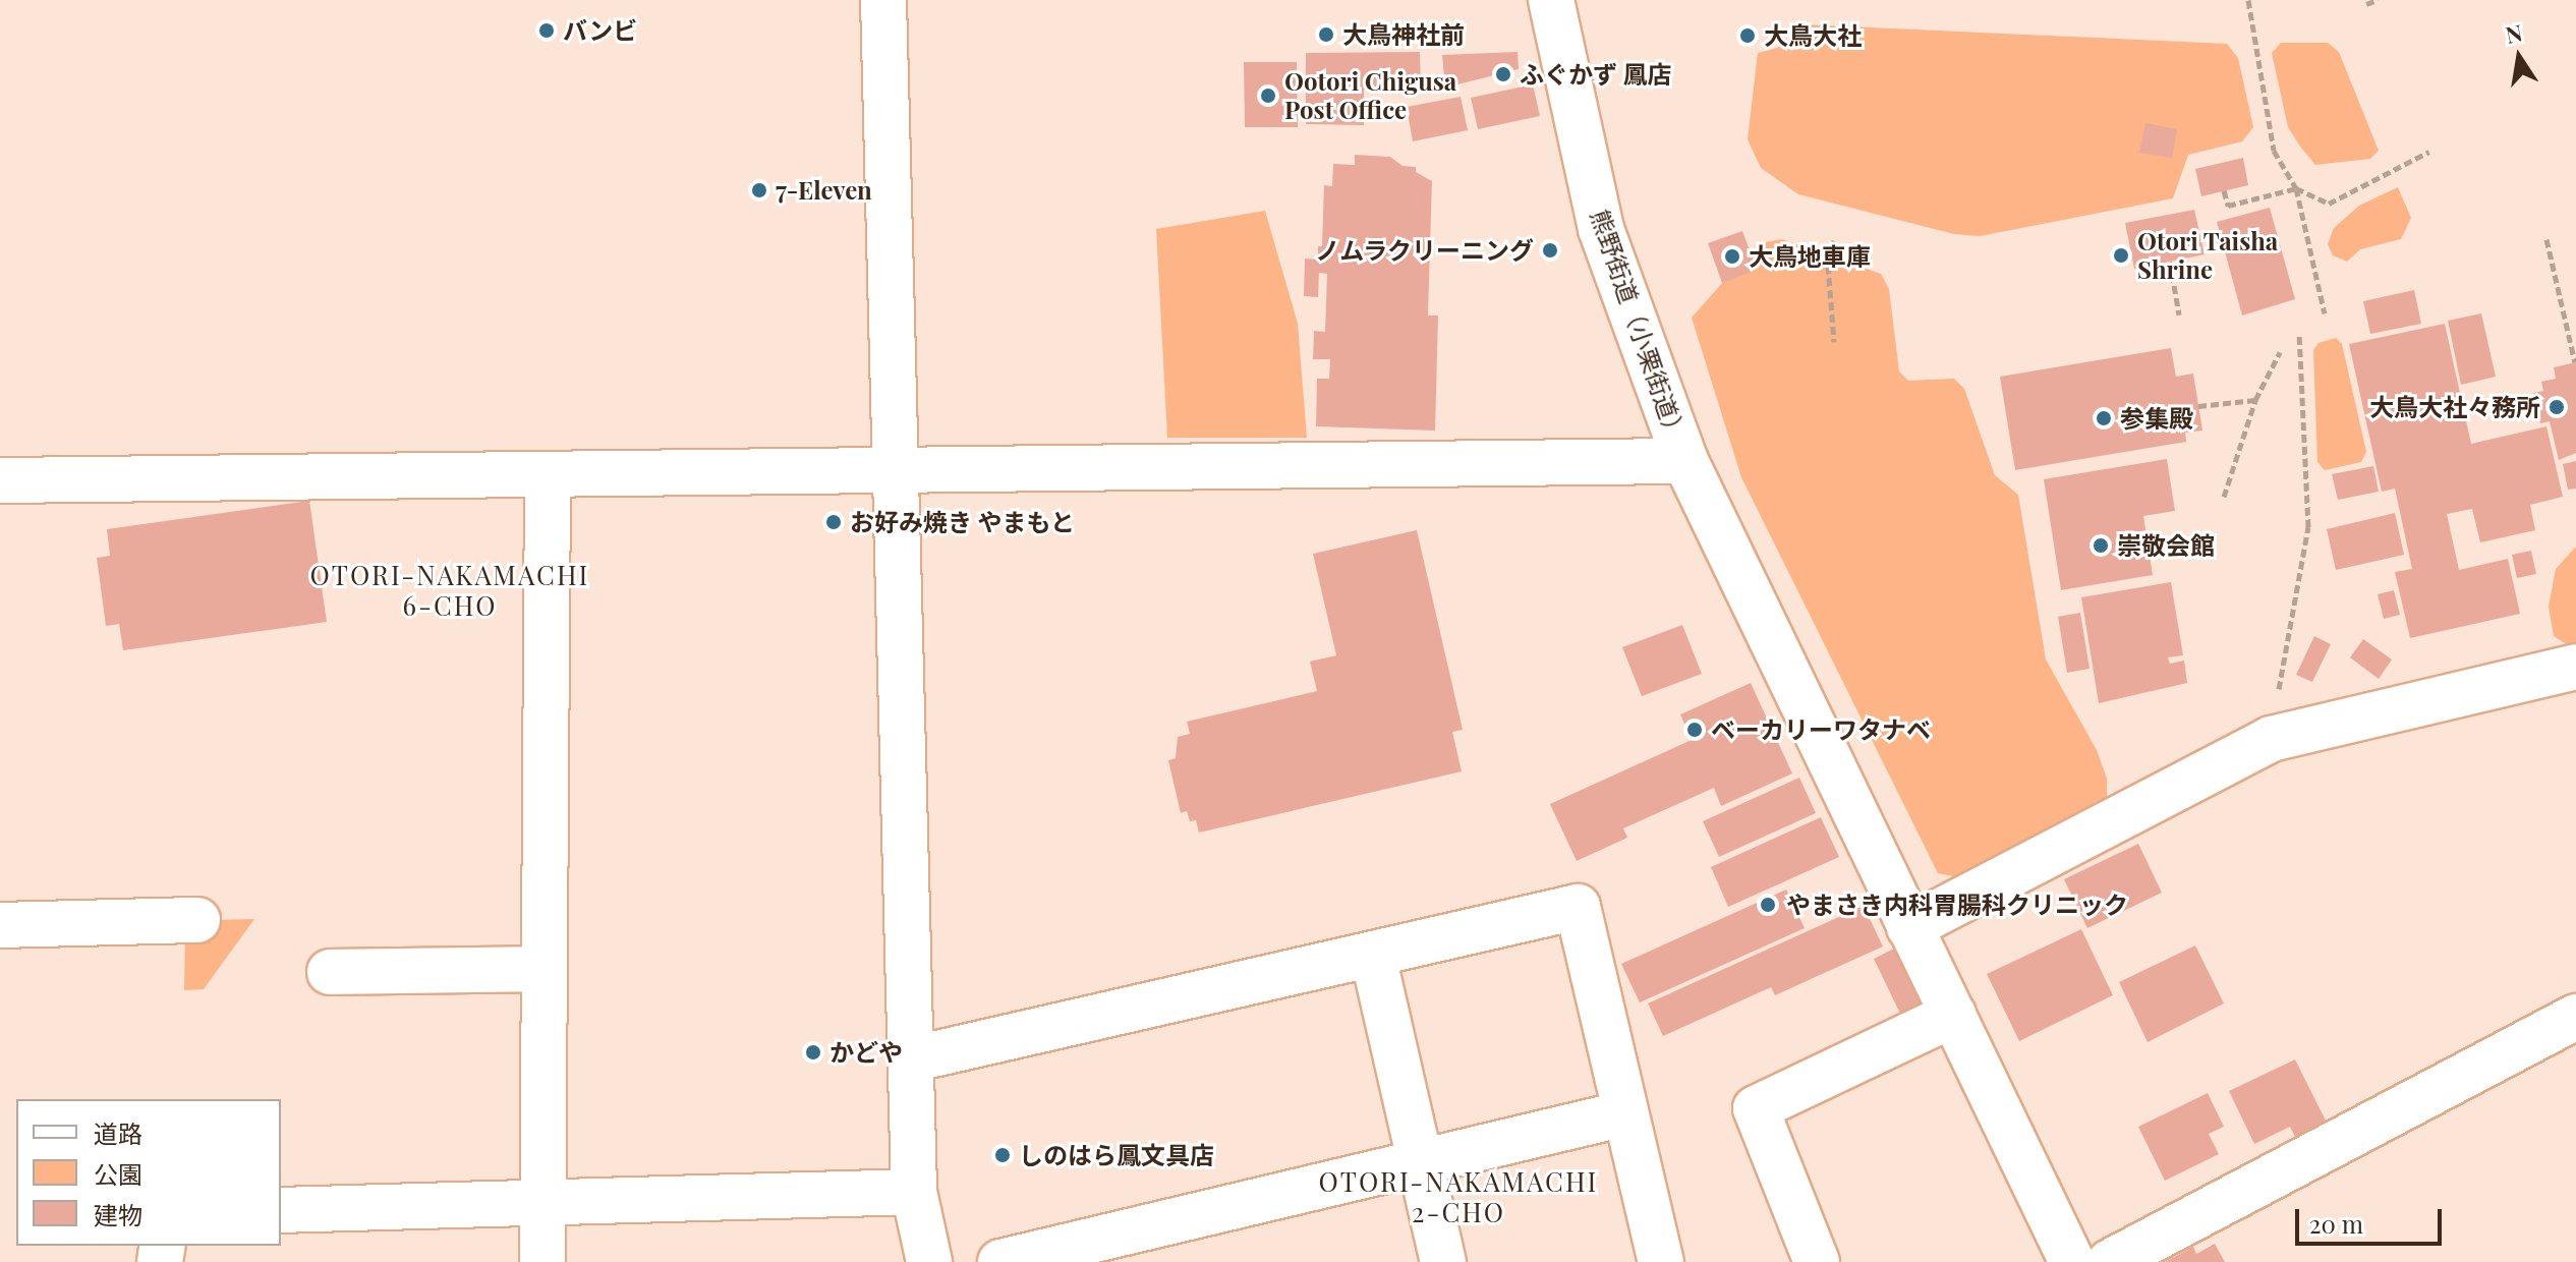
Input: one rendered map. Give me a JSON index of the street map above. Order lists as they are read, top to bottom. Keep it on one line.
{"streets":{"street":["熊野街道（小栗街道）"]},"districts":["OTORI-NAKAMACHI 6-CHO","OTORI-NAKAMACHI 2-CHO"],"places":["バンビ","大鳥神社前","大鳥大社","ふぐかず 鳳店","Ootori Chigusa Post Office","7-Eleven","ノムラクリーニング","Otori Taisha Shrine","大鳥地車庫","大鳥大社々務所","参集殿","お好み焼き やまもと","崇敬会館","ベーカリーワタナベ","やまさき内科胃腸科クリニック","かどや","しのはら鳳文具店"],"legend":["道路","公園","建物"],"scale_bar":"20 m","north":"top"}
